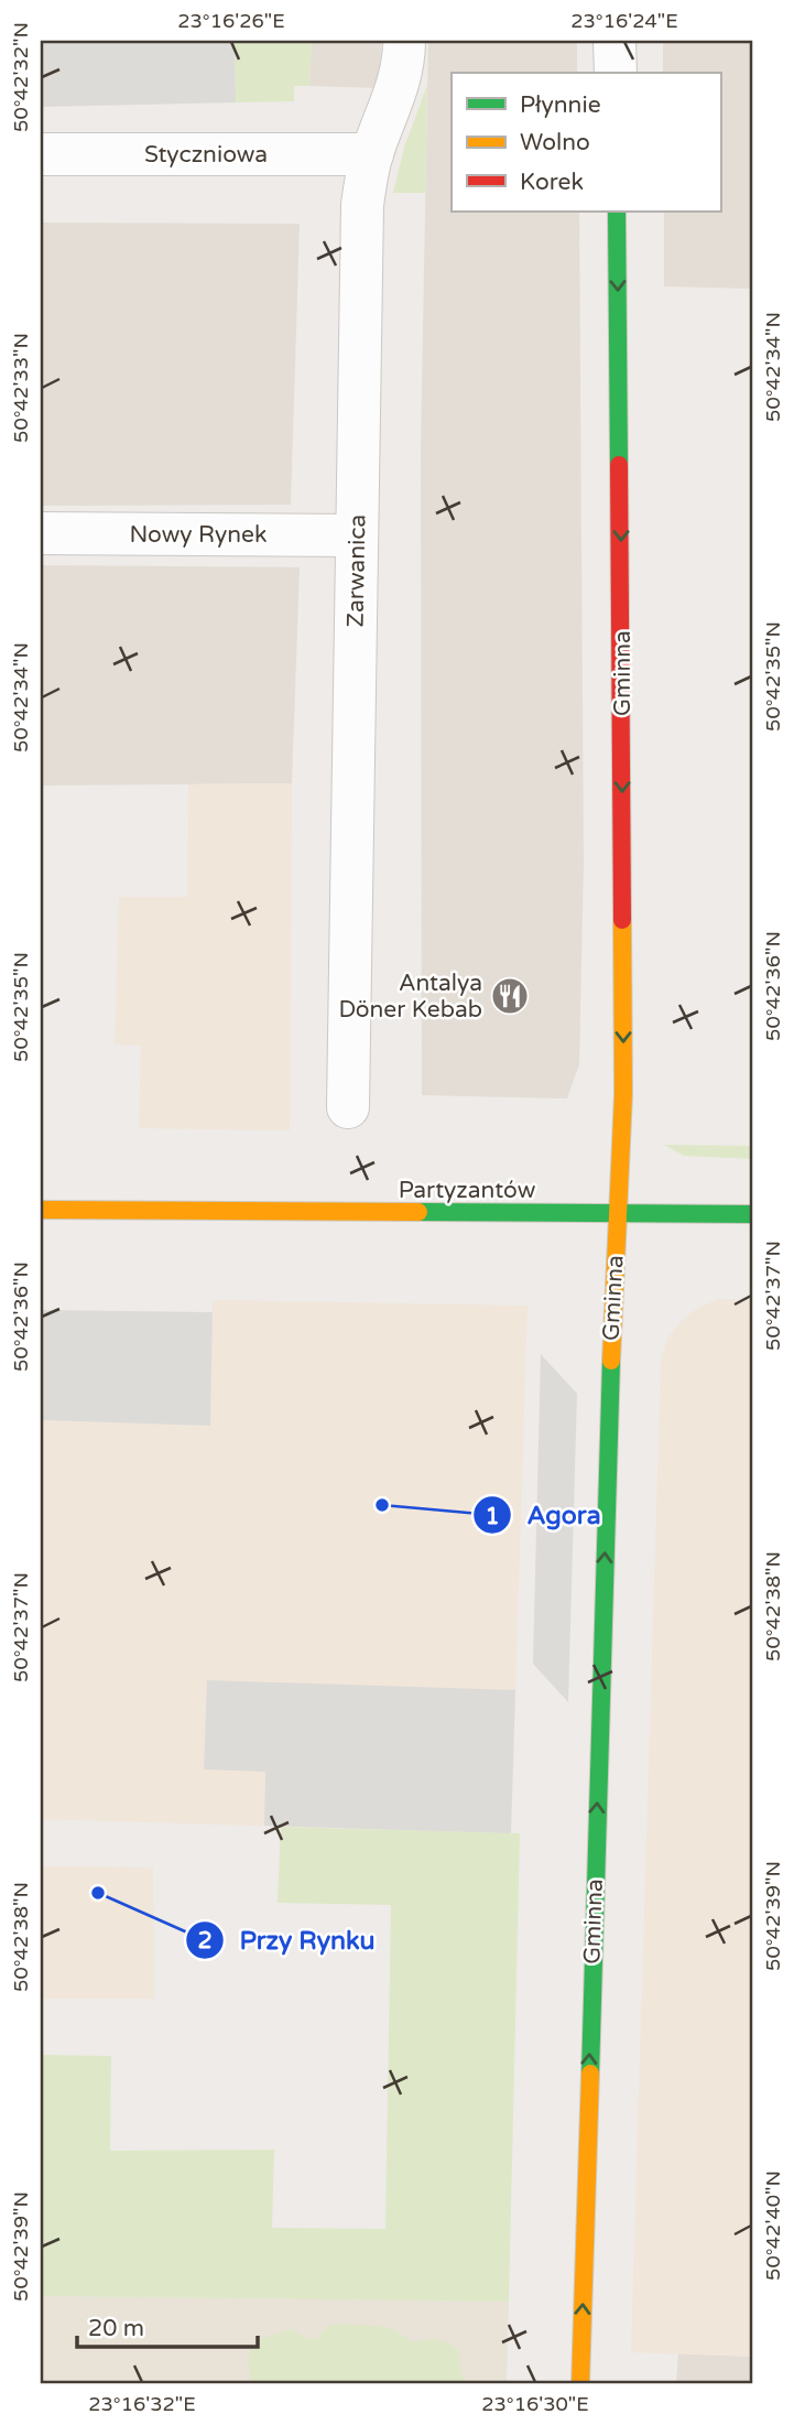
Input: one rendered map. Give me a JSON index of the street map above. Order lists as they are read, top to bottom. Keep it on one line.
{"streets":{"street":["Styczniowa","Nowy Rynek","Zarwanica","Gminna","Partyzantów"]},"crossings":[["Styczniowa","Zarwanica"],["Nowy Rynek","Zarwanica"],["Gminna","Partyzantów"]],"places":{"restaurant":["Antalya Döner Kebab"],"other":["Agora","Przy Rynku"]},"legend":["Płynnie","Wolno","Korek"],"scale_bar":"20 m","coordinates":["23°16'26\"E","23°16'24\"E","50°42'32\"N","50°42'34\"N","50°42'33\"N","50°42'35\"N","50°42'36\"N","50°42'37\"N","50°42'38\"N","50°42'39\"N","50°42'40\"N","23°16'32\"E","23°16'30\"E"]}
